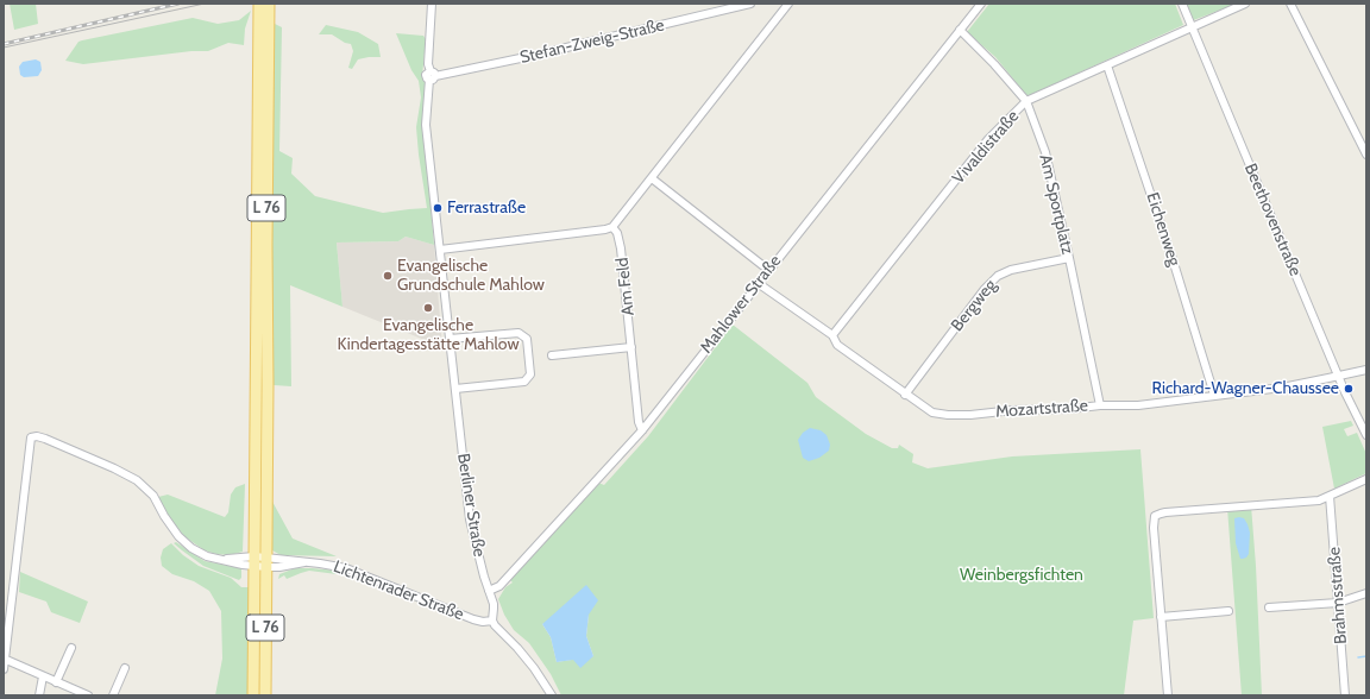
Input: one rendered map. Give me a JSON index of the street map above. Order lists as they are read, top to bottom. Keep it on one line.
{"streets":{"main road":["L 76"],"street":["Stefan-Zweig-Straße","Vivaldistraße","Am Sportplatz","Beethovenstraße","Eichenweg","Am Feld","Mahlower Straße","Bergweg","Mozartstraße","Berliner Straße","Lichtenrader Straße","Brahmsstraße"]},"crossings":[["Stefan-Zweig-Straße","Berliner Straße"],["Vivaldistraße","Am Sportplatz"],["Vivaldistraße","Beethovenstraße"],["Vivaldistraße","Eichenweg"],["Vivaldistraße","Mozartstraße"],["Am Sportplatz","Mahlower Straße"],["Am Sportplatz","Bergweg"],["Am Sportplatz","Mozartstraße"],["L 76","Lichtenrader Straße"],["Beethovenstraße","Mozartstraße"],["Eichenweg","Mozartstraße"],["Am Feld","Mahlower Straße"],["Mahlower Straße","Mozartstraße"],["Mahlower Straße","Berliner Straße"],["Bergweg","Mozartstraße"],["Berliner Straße","Lichtenrader Straße"]],"parks":["Weinbergsfichten"],"places":["Ferrastraße","Evangelische Grundschule Mahlow","Evangelische Kindertagesstätte Mahlow","Richard-Wagner-Chaussee"]}
